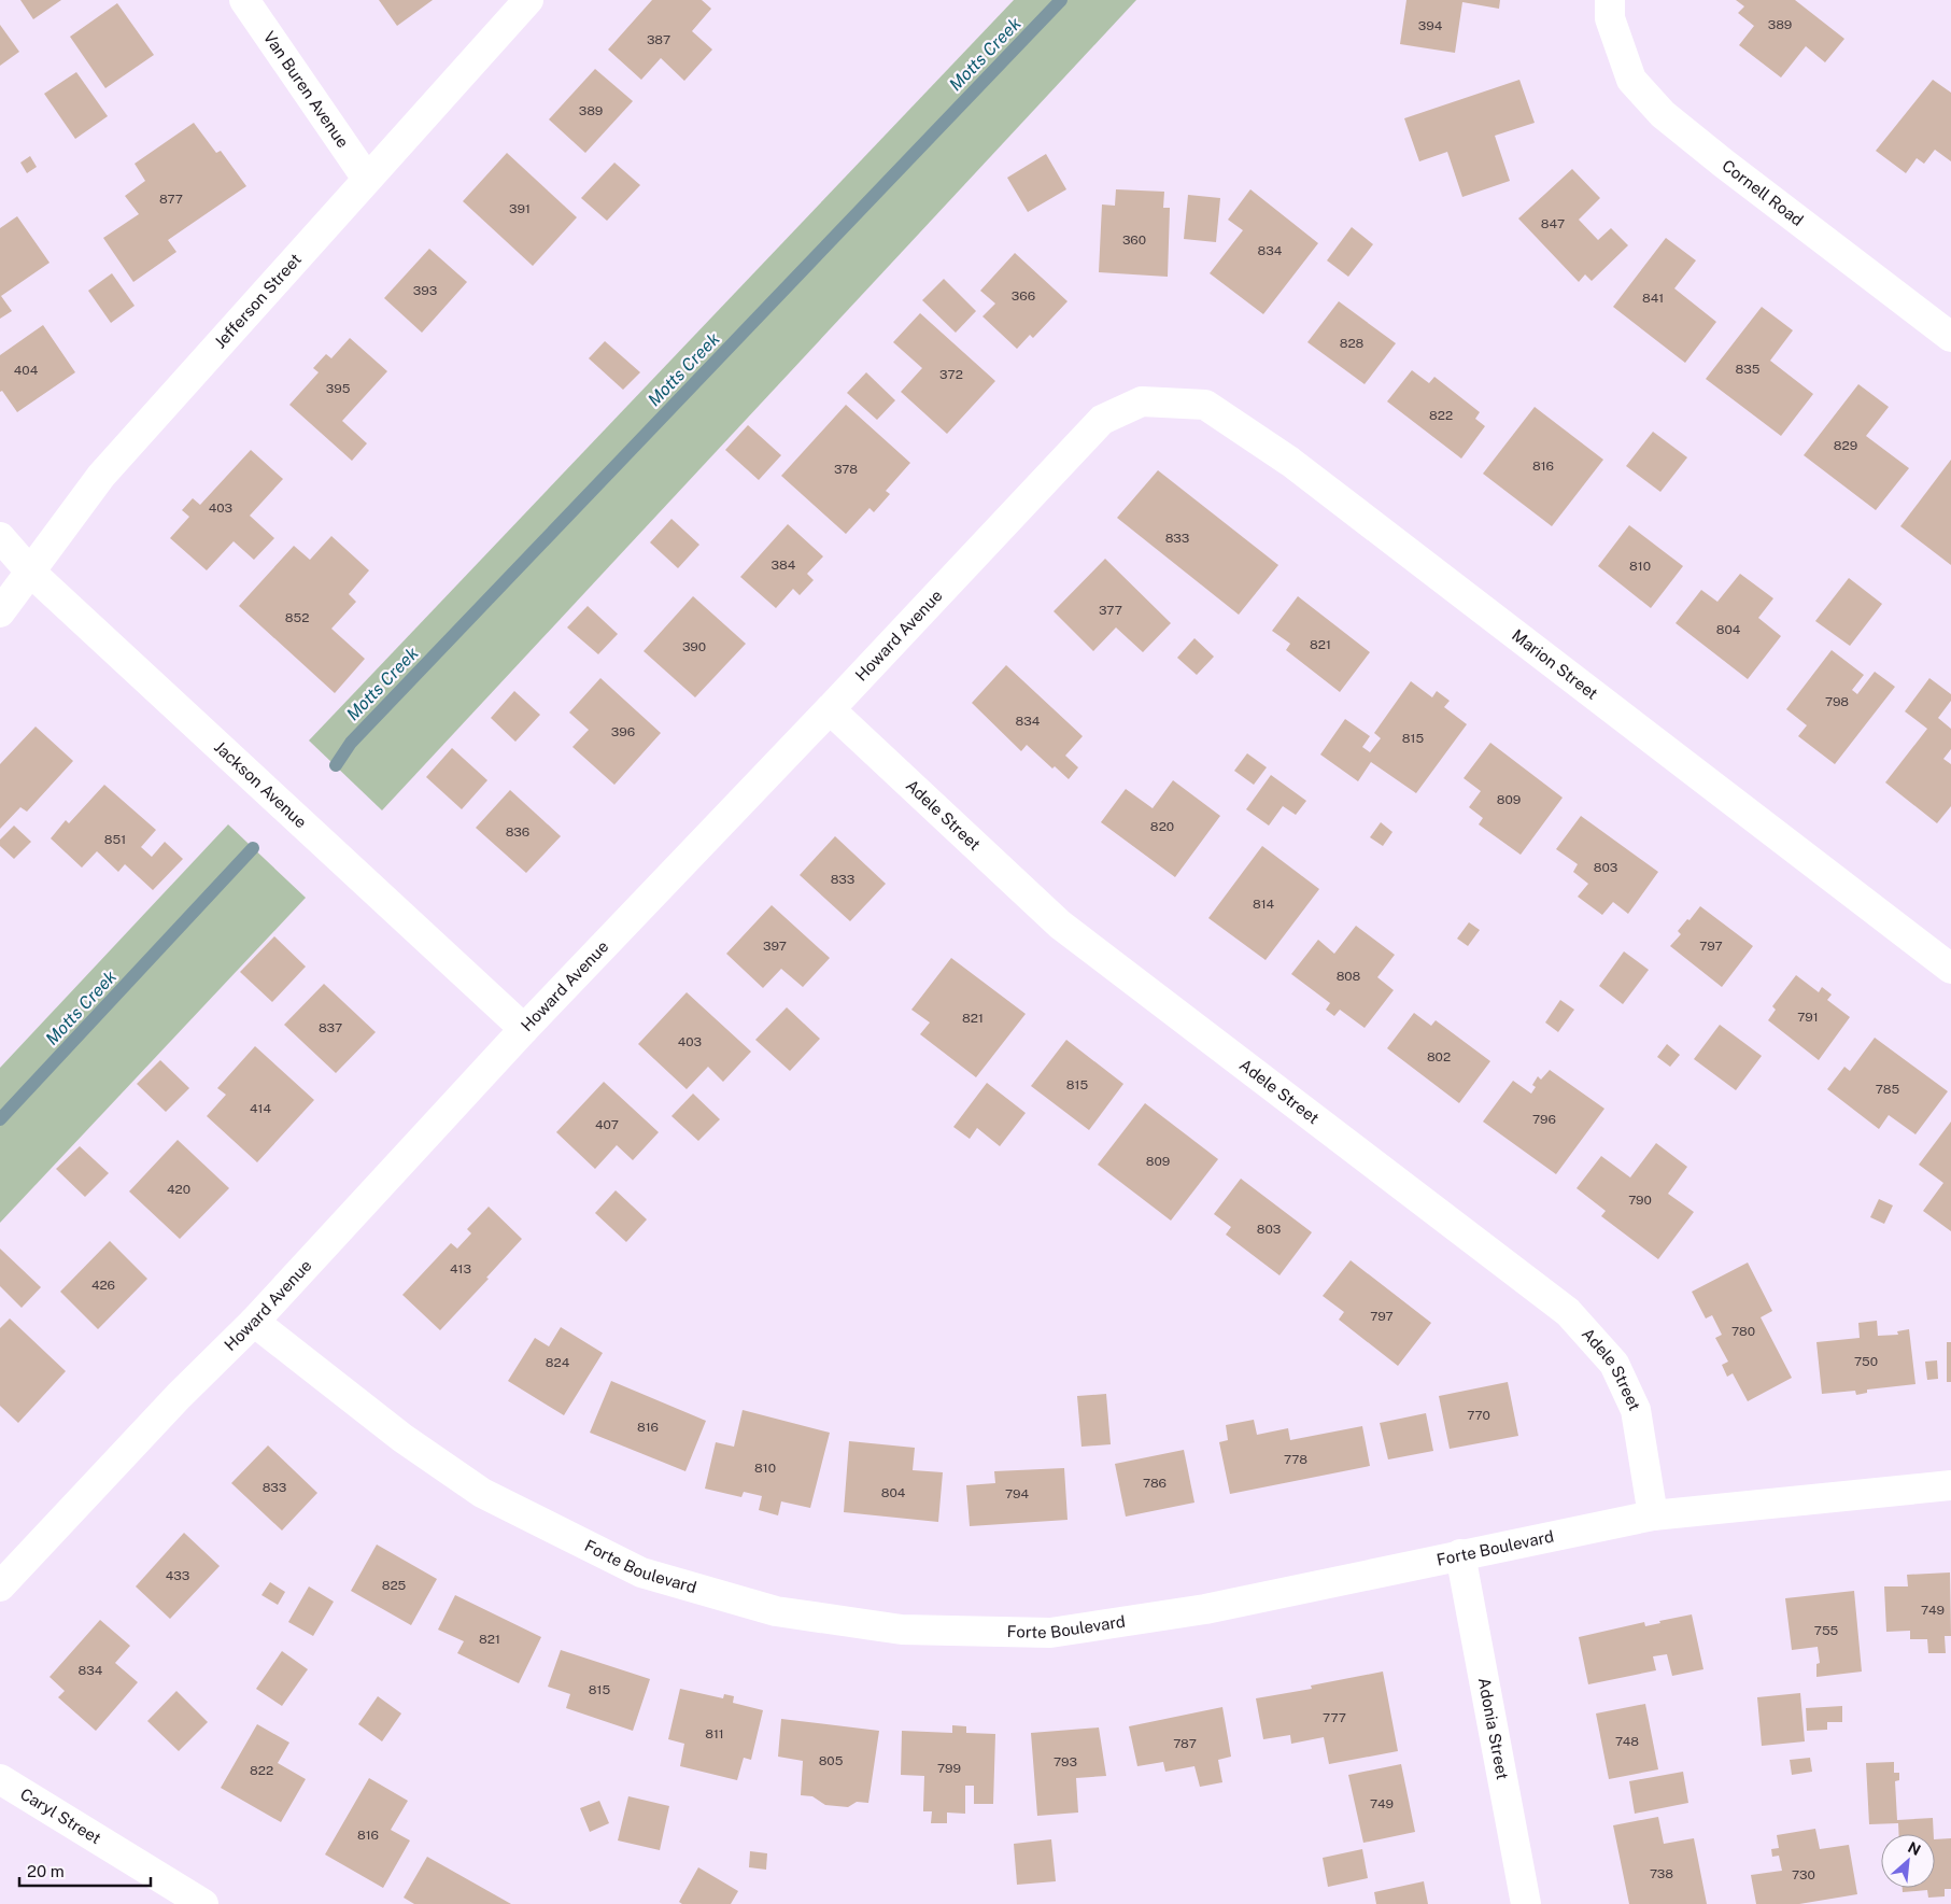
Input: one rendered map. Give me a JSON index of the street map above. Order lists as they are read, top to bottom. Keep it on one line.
{"streets":{"street":["Van Buren Avenue","Cornell Road","Jefferson Street","Howard Avenue","Marion Street","Jackson Avenue","Adele Street","Forte Boulevard","Adonia Street","Caryl Street"]},"crossings":[["Van Buren Avenue","Jefferson Street"],["Jefferson Street","Jackson Avenue"],["Howard Avenue","Marion Street"],["Howard Avenue","Jackson Avenue"],["Howard Avenue","Adele Street"],["Howard Avenue","Forte Boulevard"],["Adele Street","Forte Boulevard"],["Forte Boulevard","Adonia Street"]],"water":["Motts Creek"],"house_numbers":["389","394","387","389","877","391","847","360","834","393","366","841","828","835","404","372","395","822","829","816","378","403","833","384","810","377","852","804","821","390","798","834","396","815","809","820","836","851","803","833","814","397","797","808","791","821","837","403","802","815","785","414","796","407","809","420","790","803","413","426","797","780","750","824","770","816","778","810","786","833","804","794","433","825","749","755","821","834","815","777","811","748","787","805","793","799","822","749","816","738","730"],"scale_bar":"20 m","north":"top right"}
